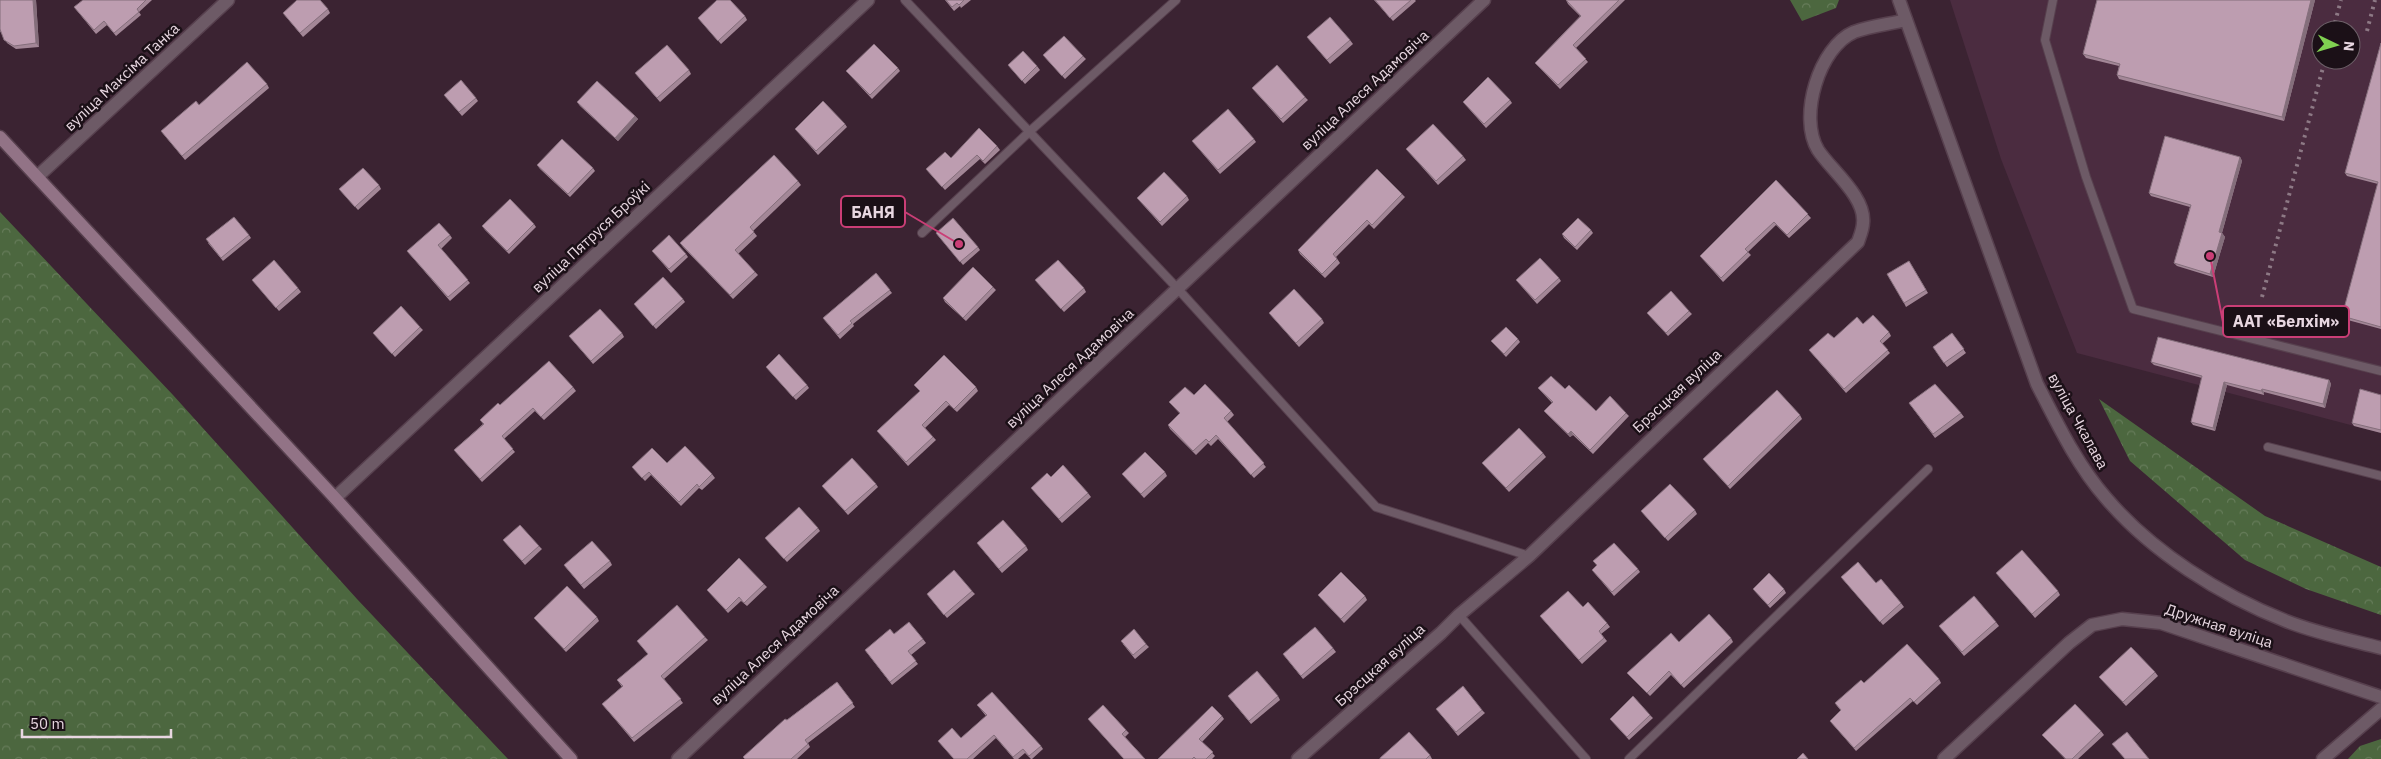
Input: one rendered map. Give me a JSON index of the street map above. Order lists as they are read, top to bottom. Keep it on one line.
{"streets":{"street":["вуліца Максіма Танка","вуліца Алеся Адамовіча","вуліца Пятруся Броўкі","Брэсцкая вуліца","вуліца Чкалава","Дружная вуліца"]},"crossings":[["Брэсцкая вуліца","вуліца Чкалава"]],"places":["БАНЯ","ААТ «Белхім»"],"scale_bar":"50 m","north":"right"}
